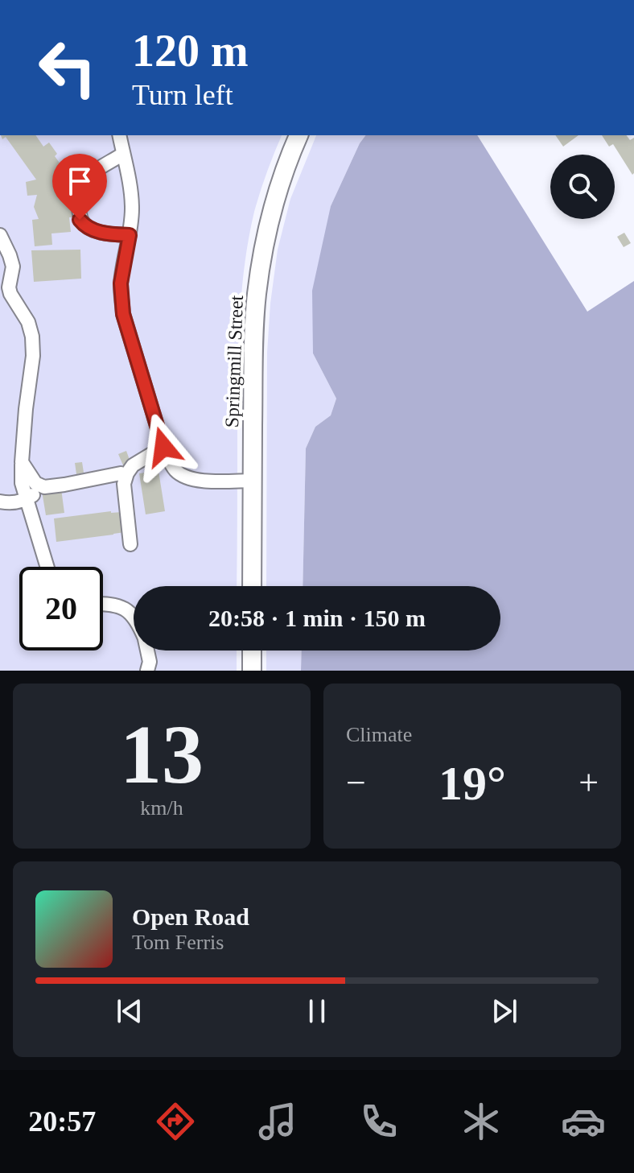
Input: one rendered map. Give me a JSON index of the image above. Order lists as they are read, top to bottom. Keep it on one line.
{"streets":{"main road":["Springmill Street"]},"page":{"turn":["120 m","Turn left"],"limit":"20","trip":"20:58 · 1 min · 150 m","tile":[["13","km/h"],"Climate"],"heat":["−","19°","+"],"song":["Open Road","Tom Ferris"],"tabs":"20:57"}}
